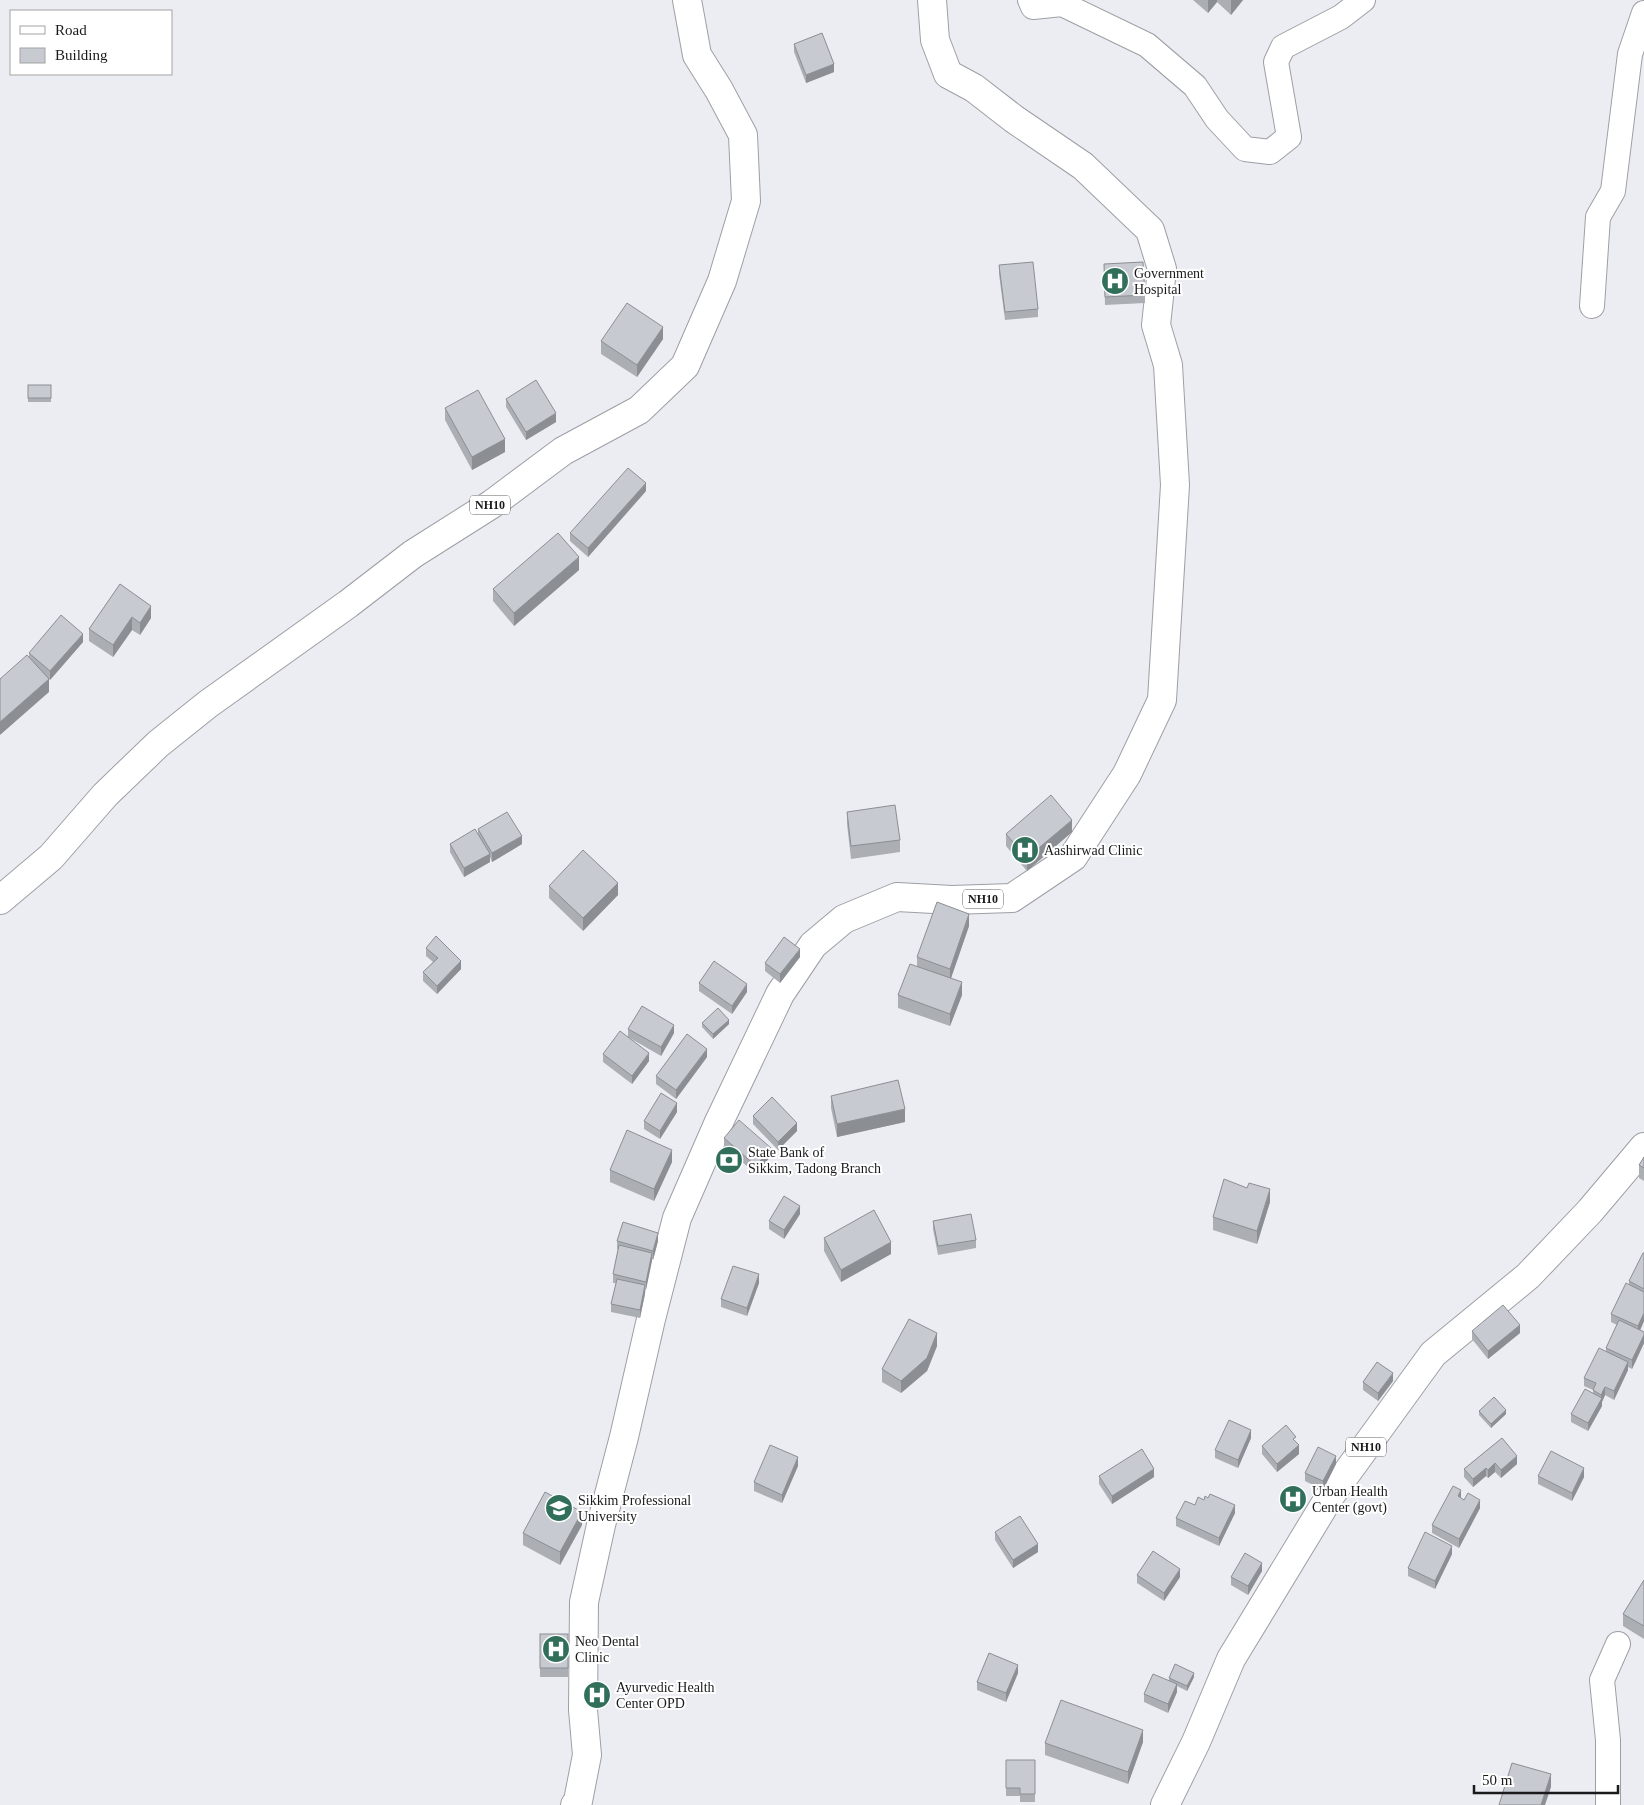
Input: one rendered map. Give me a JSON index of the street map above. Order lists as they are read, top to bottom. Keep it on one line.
{"streets":{"highway":["NH10"]},"places":{"hospital":["Government Hospital","Aashirwad Clinic","Urban Health Center (govt)","Neo Dental Clinic","Ayurvedic Health Center OPD"],"bank":["State Bank of Sikkim, Tadong Branch"],"school or university":["Sikkim Professional University"]},"legend":["Road","Building"],"scale_bar":"50 m"}
